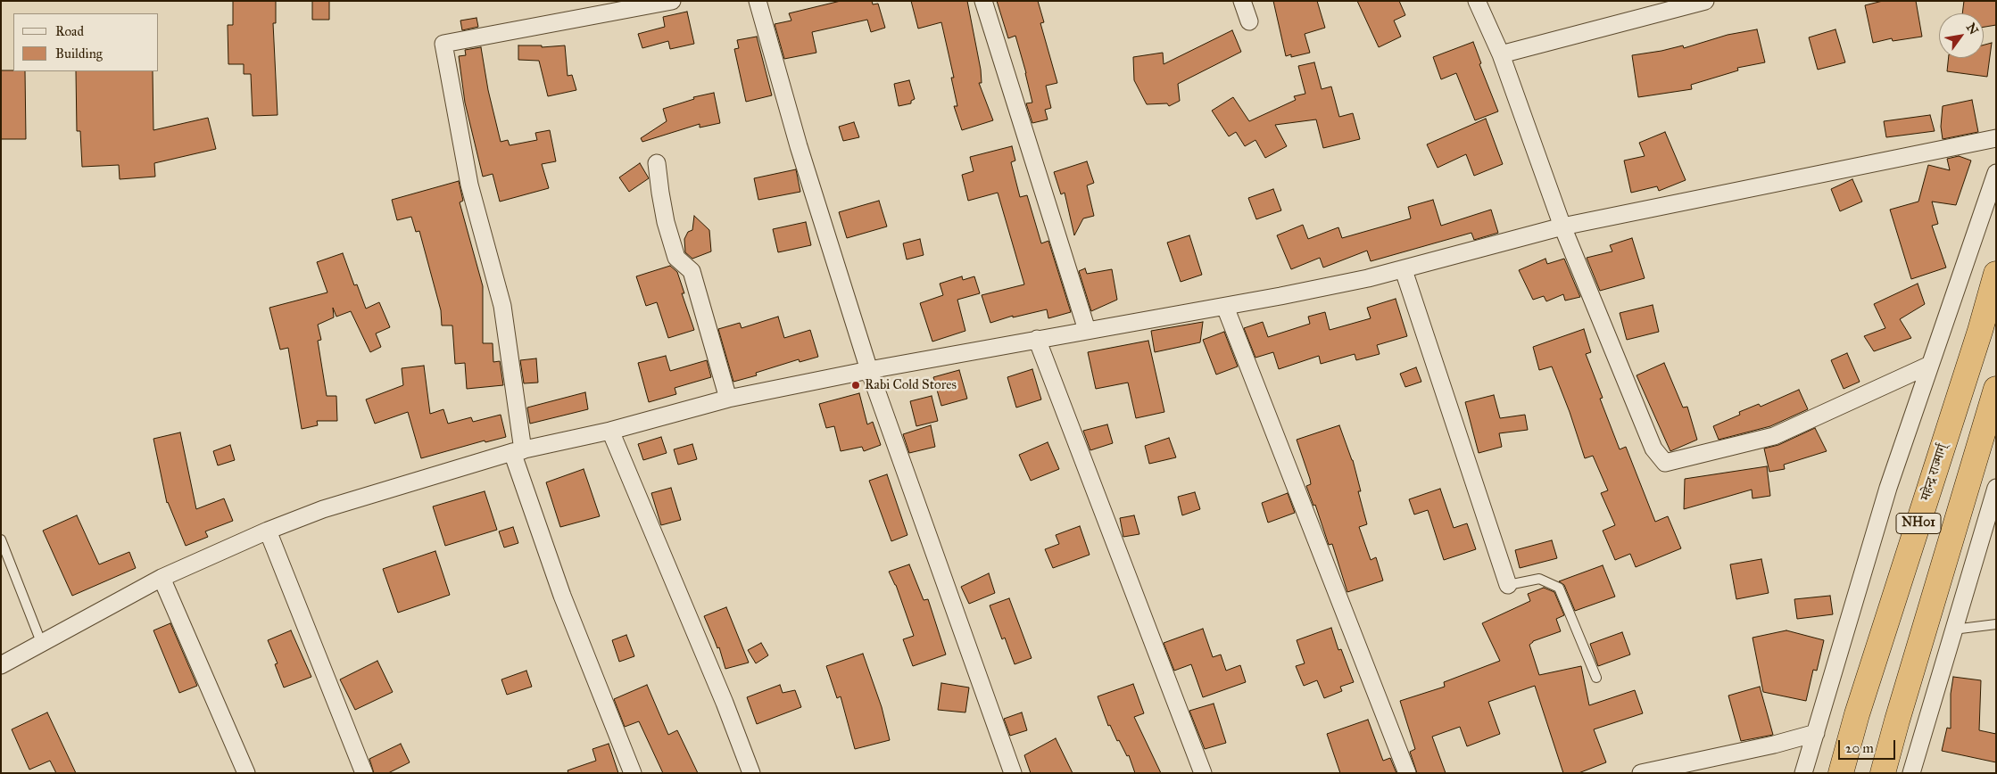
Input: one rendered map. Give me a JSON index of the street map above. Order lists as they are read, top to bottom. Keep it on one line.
{"streets":{"highway":["महेन्द्र राज्मार्ग्","NH01"]},"places":["Rabi Cold Stores"],"legend":["Road","Building"],"scale_bar":"20 m","north":"top right"}
